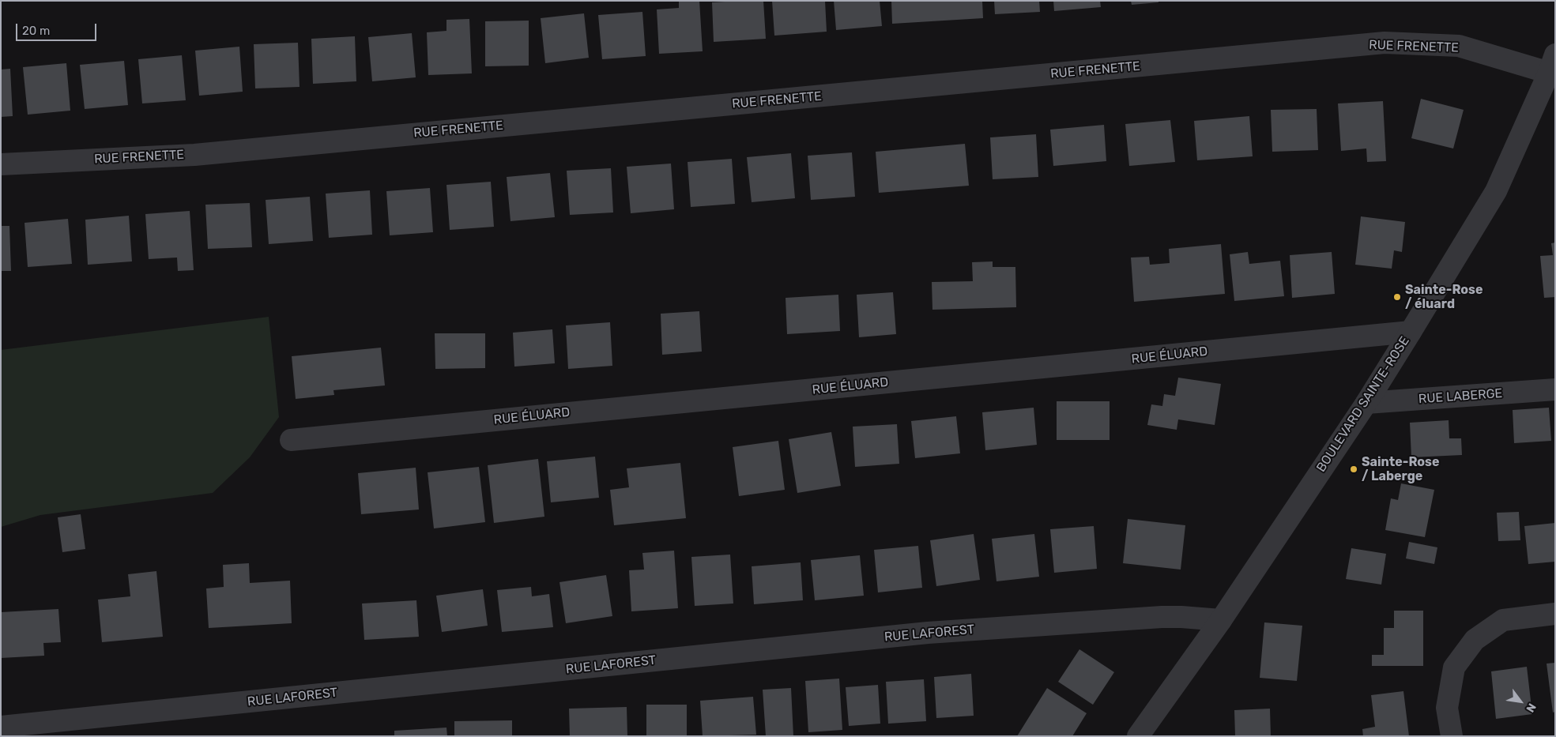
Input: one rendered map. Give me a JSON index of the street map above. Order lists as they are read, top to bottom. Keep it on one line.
{"streets":{"street":["RUE FRENETTE","RUE ÉLUARD","RUE LABERGE","BOULEVARD SAINTE-ROSE","RUE LAFOREST"]},"crossings":[["RUE FRENETTE","BOULEVARD SAINTE-ROSE"],["RUE ÉLUARD","BOULEVARD SAINTE-ROSE"],["RUE LABERGE","BOULEVARD SAINTE-ROSE"],["BOULEVARD SAINTE-ROSE","RUE LAFOREST"]],"places":["Sainte-Rose / éluard","Sainte-Rose / Laberge"],"scale_bar":"20 m","north":"bottom right"}
